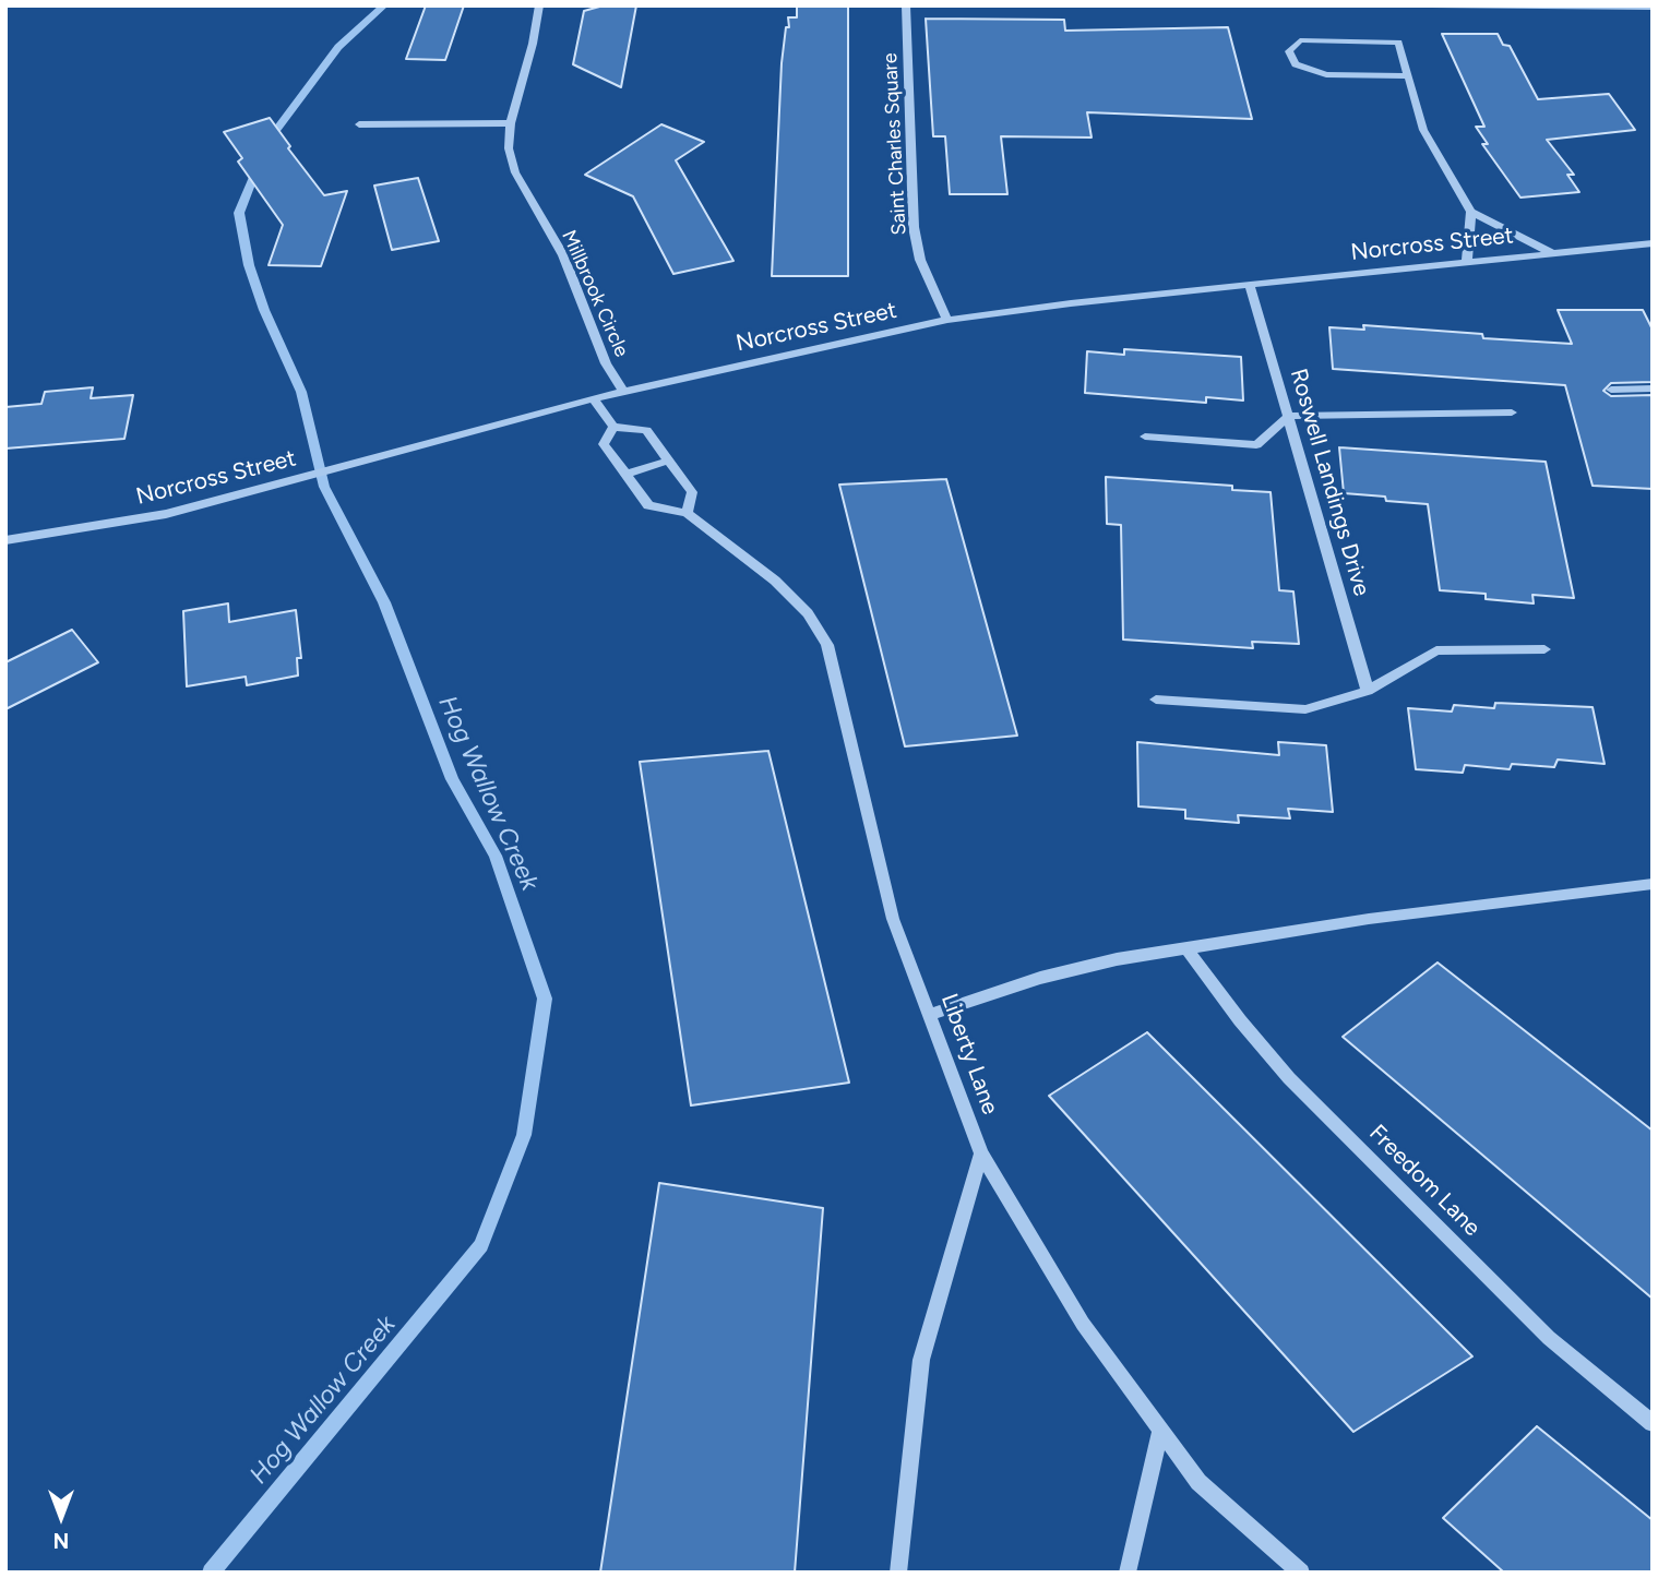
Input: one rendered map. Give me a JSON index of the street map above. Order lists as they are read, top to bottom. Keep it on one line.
{"streets":{"street":["Saint Charles Square","Norcross Street","Millbrook Circle","Roswell Landings Drive","Liberty Lane","Freedom Lane"]},"crossings":[["Saint Charles Square","Norcross Street"],["Norcross Street","Millbrook Circle"],["Norcross Street","Roswell Landings Drive"]],"water":["Hog Wallow Creek"],"north":"bottom"}
